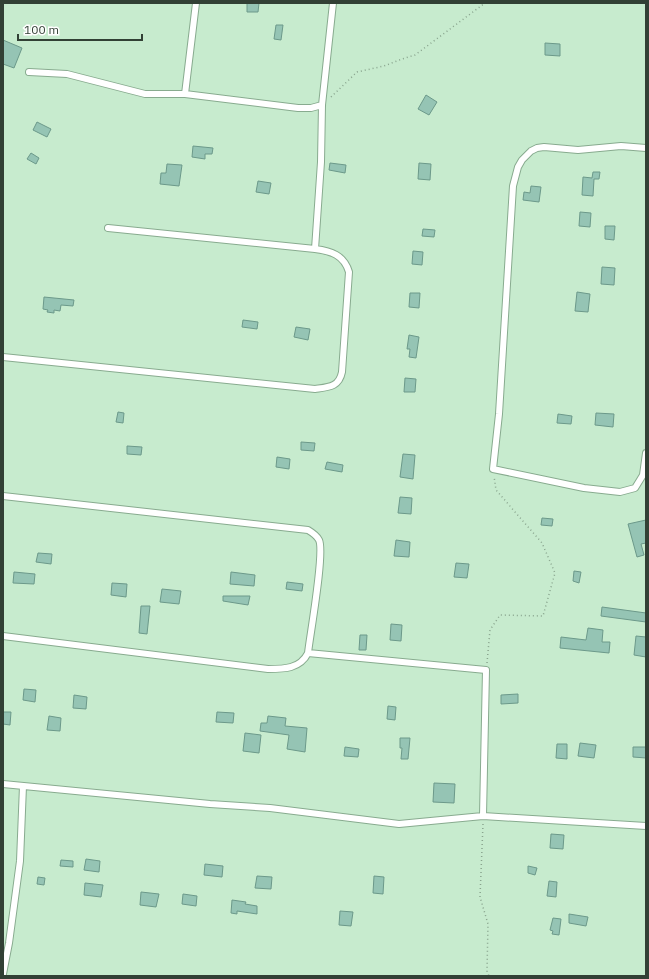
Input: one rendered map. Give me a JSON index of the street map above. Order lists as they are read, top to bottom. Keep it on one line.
{"scale_bar":"100 m"}
